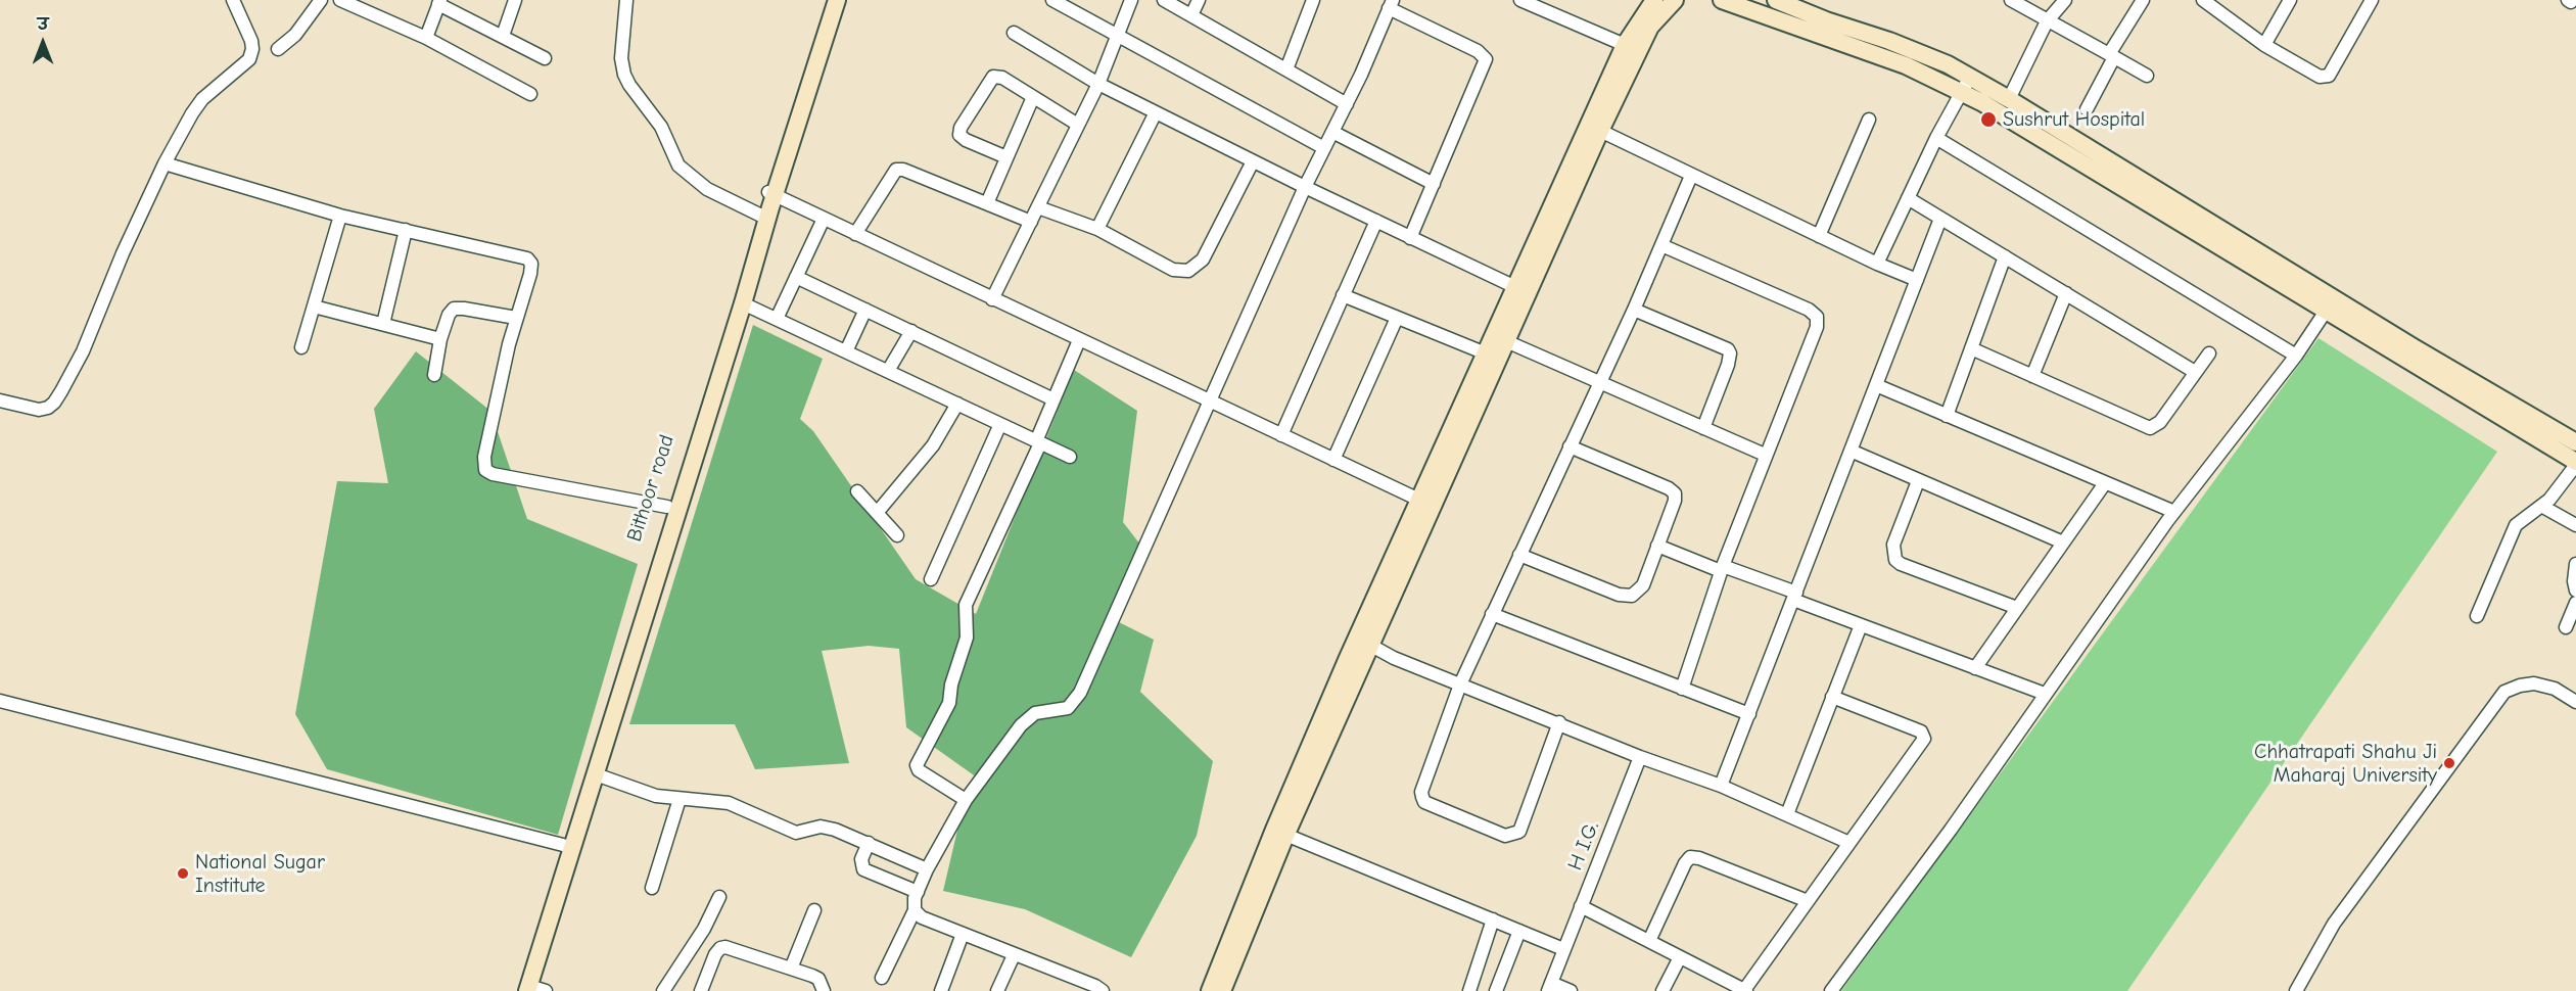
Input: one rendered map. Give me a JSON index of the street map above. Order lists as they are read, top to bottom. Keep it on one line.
{"streets":{"street":["Bithoor road","H I.G."]},"places":["Sushrut Hospital","Chhatrapati Shahu Ji Maharaj University","National Sugar Institute"],"north":"top"}
